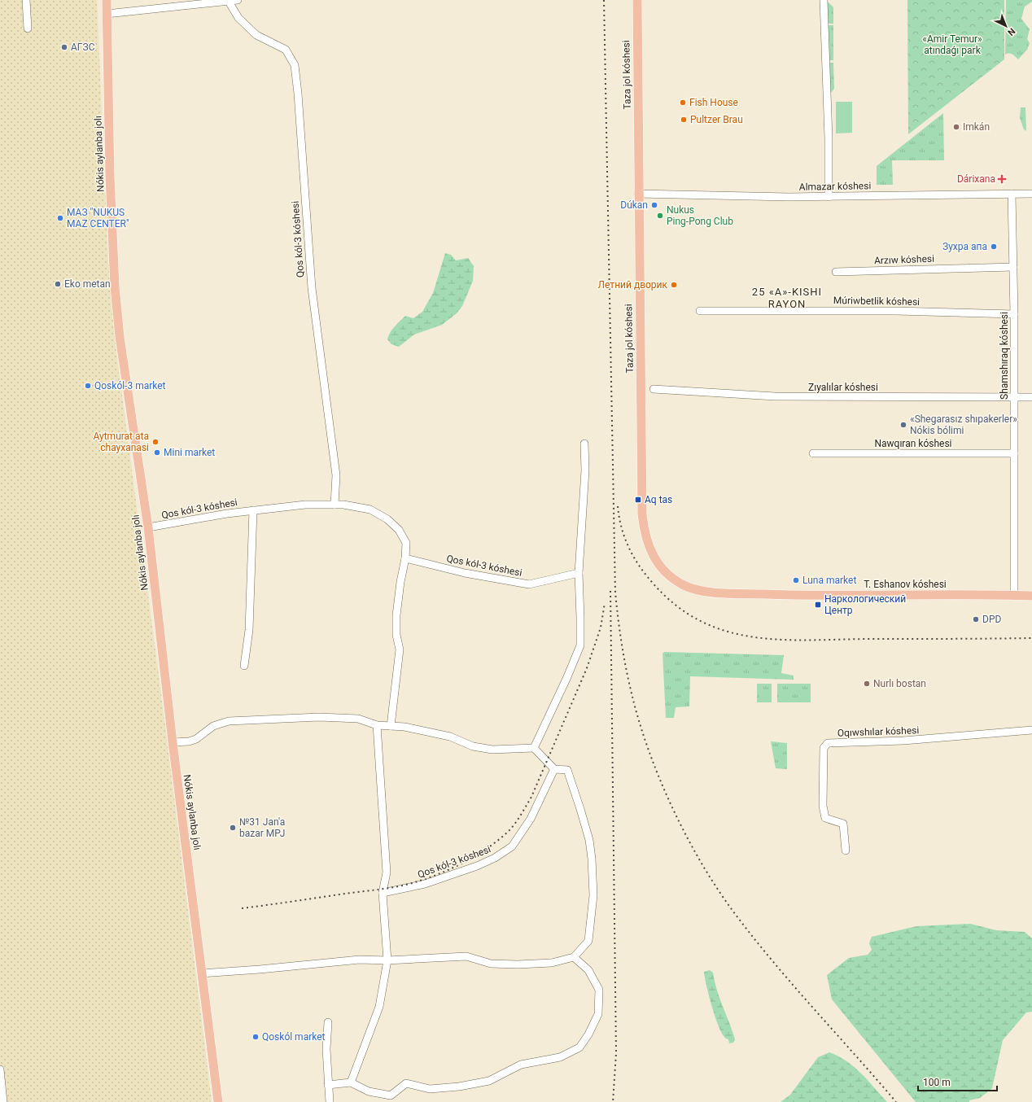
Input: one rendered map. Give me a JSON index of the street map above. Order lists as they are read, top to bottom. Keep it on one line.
{"streets":{"main road":["Taza jol kóshesi","Nókis aylanba jolı","T. Eshanov kóshesi"],"street":["Almazar kóshesi","Qos kól-3 kóshesi","Arzıw kóshesi","Múriwbetlik kóshesi","Shamshıraq kóshesi","Zıyalılar kóshesi","Nawqıran kóshesi","Oqıwshılar kóshesi"]},"crossings":[["Taza jol kóshesi","Almazar kóshesi"],["Taza jol kóshesi","T. Eshanov kóshesi"],["Nókis aylanba jolı","Qos kól-3 kóshesi"],["Almazar kóshesi","Shamshıraq kóshesi"],["Arzıw kóshesi","Shamshıraq kóshesi"],["Múriwbetlik kóshesi","Shamshıraq kóshesi"],["Shamshıraq kóshesi","Zıyalılar kóshesi"],["Shamshıraq kóshesi","Nawqıran kóshesi"],["Shamshıraq kóshesi","T. Eshanov kóshesi"]],"districts":["25 «A»-KISHI RAYON"],"parks":["«Amir Temur» atındaǵı park"],"places":{"other":["АГЗС","Fish House","Pultzer Brau","Imkán","Dúkan","Nukus Ping-Pong Club","МАЗ \"NUKUS MAZ CENTER\"","Зухра апа","Eko metan","Летний дворик","Qoskól-3 market","«Shegarasız shıpakerler» Nókis bólimi","Aytmurat ata chayxanasi","Mini market","Luna market","DPD","Nurlı bostan","№31 Jan'a bazar MPJ","Qoskól market"],"health":["Dárixana"],"transit":["Aq tas","Наркологический Центр"]},"scale_bar":"100 m","north":"bottom right"}
